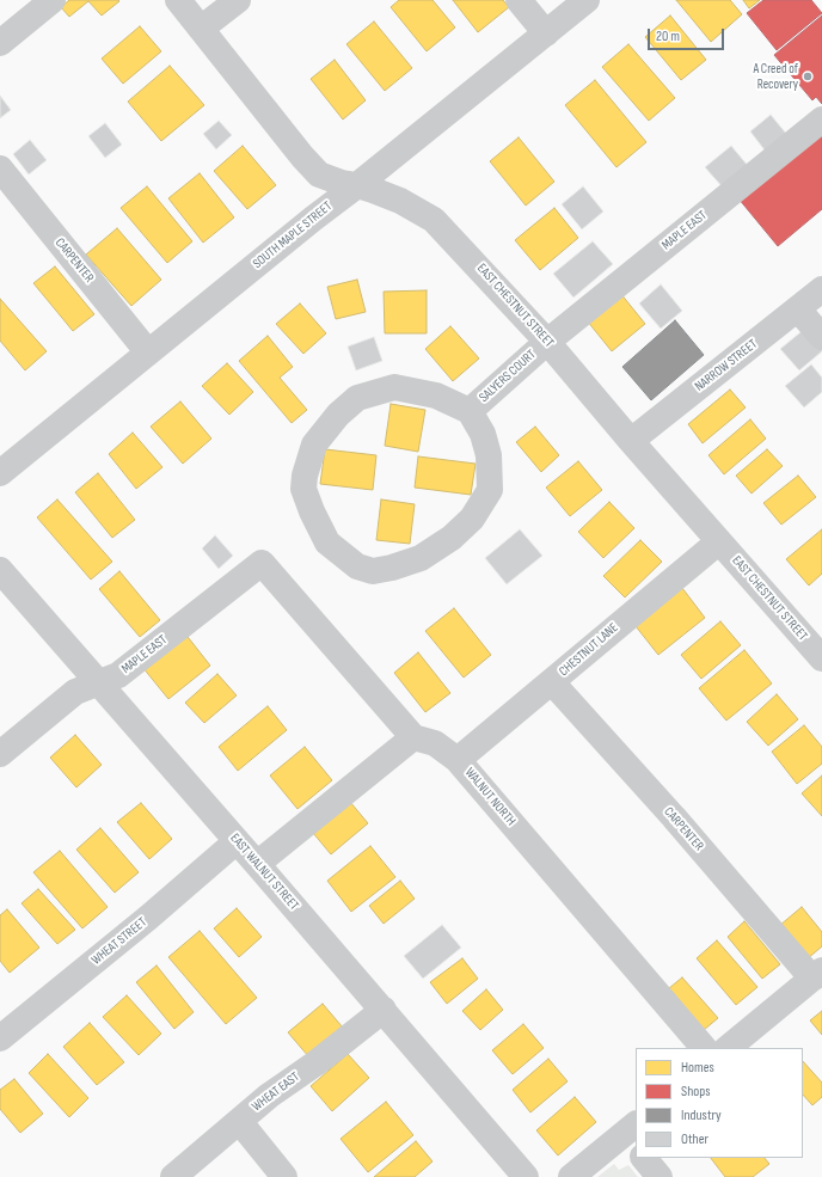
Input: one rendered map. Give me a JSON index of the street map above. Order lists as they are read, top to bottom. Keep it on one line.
{"streets":{"street":["MAPLE EAST","SOUTH MAPLE STREET","CARPENTER","EAST CHESTNUT STREET","NARROW STREET","SALYERS COURT","CHESTNUT LANE","WALNUT NORTH","EAST WALNUT STREET","WHEAT STREET","WHEAT EAST"]},"crossings":[["MAPLE EAST","EAST CHESTNUT STREET"],["MAPLE EAST","SALYERS COURT"],["MAPLE EAST","WALNUT NORTH"],["MAPLE EAST","EAST WALNUT STREET"],["SOUTH MAPLE STREET","CARPENTER"],["SOUTH MAPLE STREET","EAST CHESTNUT STREET"],["CARPENTER","CHESTNUT LANE"],["EAST CHESTNUT STREET","NARROW STREET"],["EAST CHESTNUT STREET","SALYERS COURT"],["EAST CHESTNUT STREET","CHESTNUT LANE"],["CHESTNUT LANE","WALNUT NORTH"],["EAST WALNUT STREET","WHEAT STREET"],["EAST WALNUT STREET","WHEAT EAST"]],"places":["A Creed of Recovery"],"legend":["Homes","Shops","Industry","Other"],"scale_bar":"20 m"}
